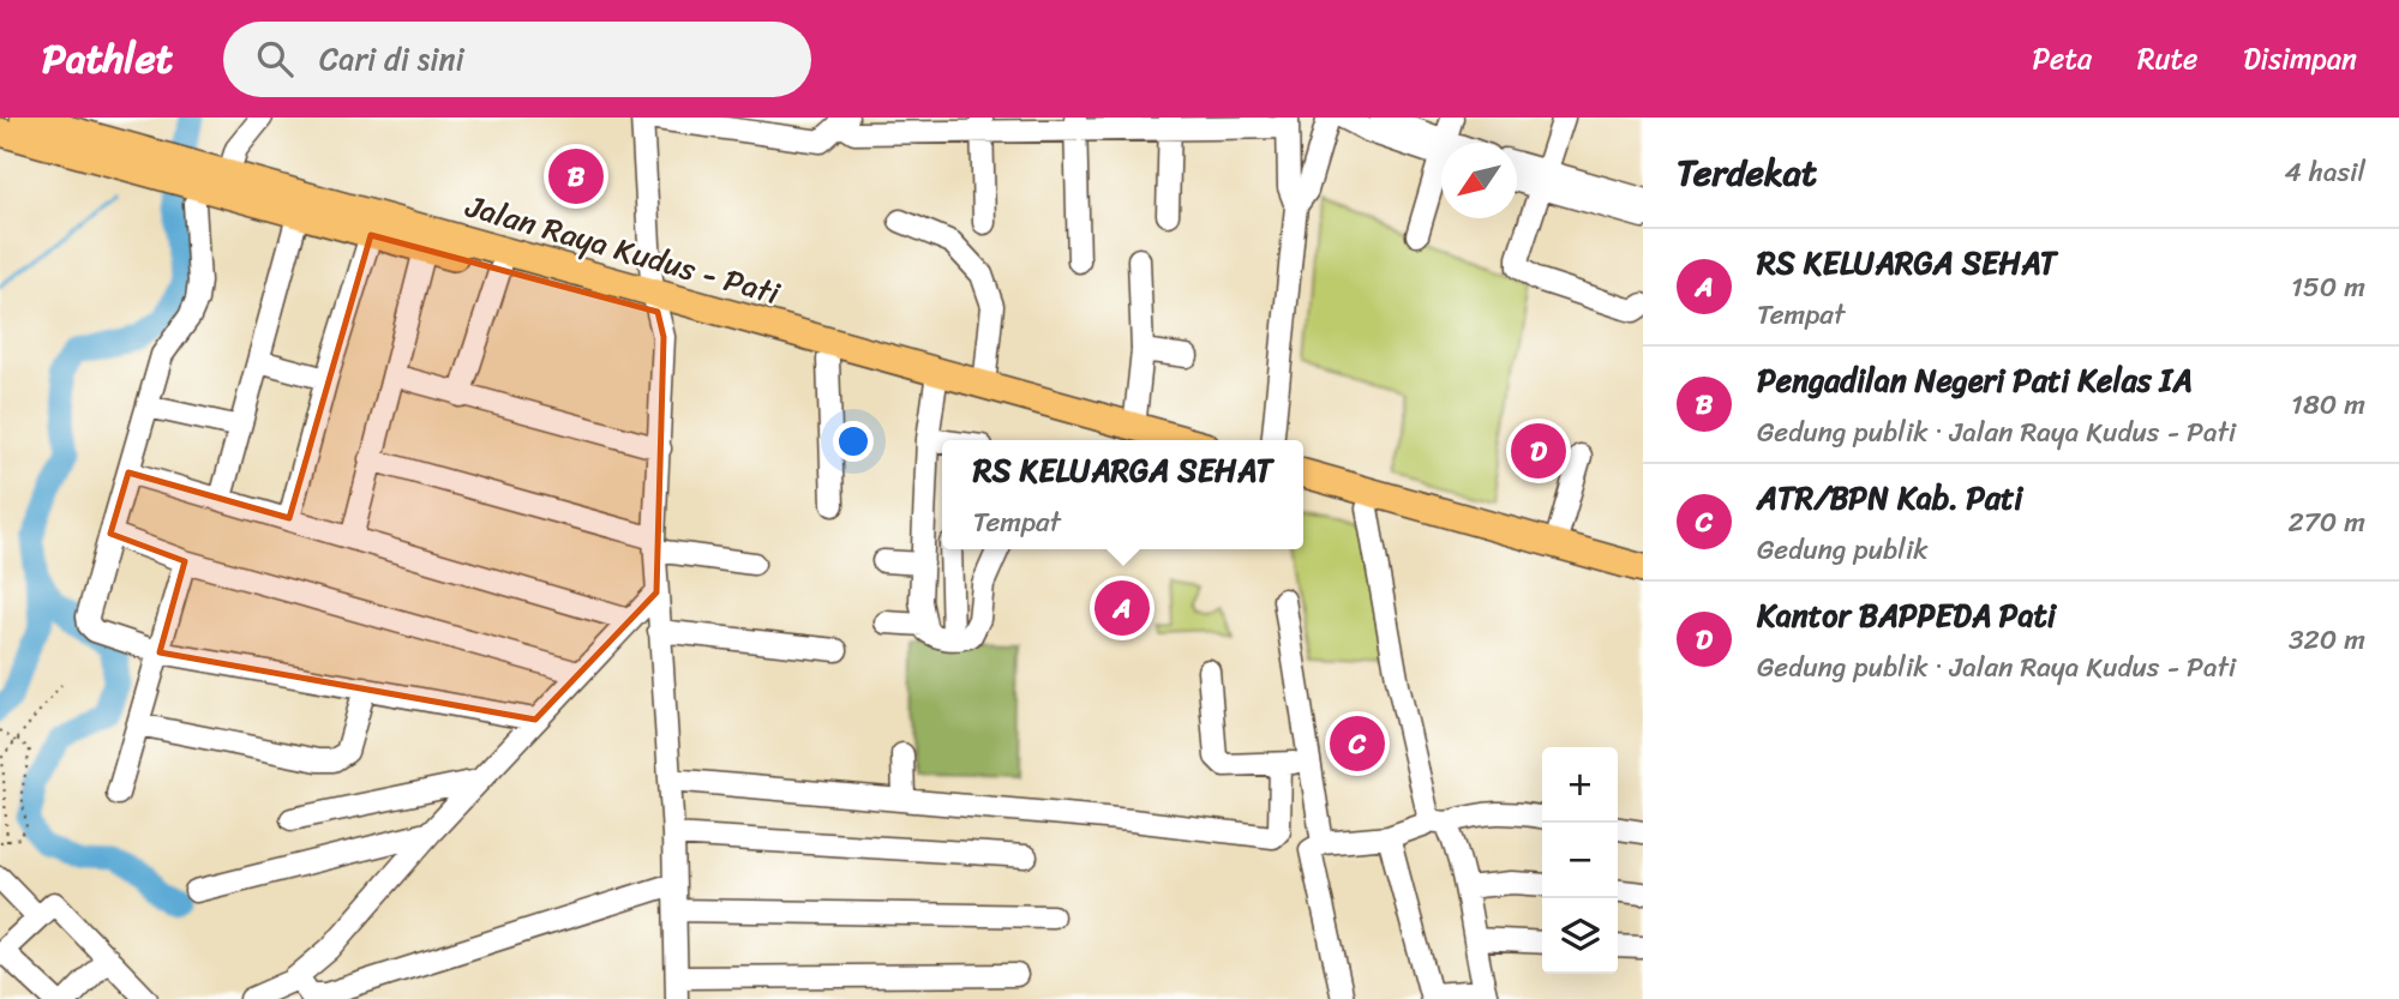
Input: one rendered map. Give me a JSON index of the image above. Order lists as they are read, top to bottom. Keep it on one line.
{"streets":{"main road":["Jalan Raya Kudus - Pati"]},"north":"bottom left","page":{"header":"Pathlet","search":"Cari di sini","nav":["Peta","Rute","Disimpan"],"heading":["Terdekat","4 hasil"],"pins":["B","D","A","C"],"list":[{"mark":"A","name":"RS KELUARGA SEHAT","note":"Tempat","value":"150 m"},{"mark":"B","name":"Pengadilan Negeri Pati Kelas IA","note":"Gedung publik · Jalan Raya Kudus - Pati","value":"180 m"},{"mark":"C","name":"ATR/BPN Kab. Pati","note":"Gedung publik","value":"270 m"},{"mark":"D","name":"Kantor BAPPEDA Pati","note":"Gedung publik · Jalan Raya Kudus - Pati","value":"320 m"}],"popup":["RS KELUARGA SEHAT","Tempat"],"map_buttons":["+","−"]}}
